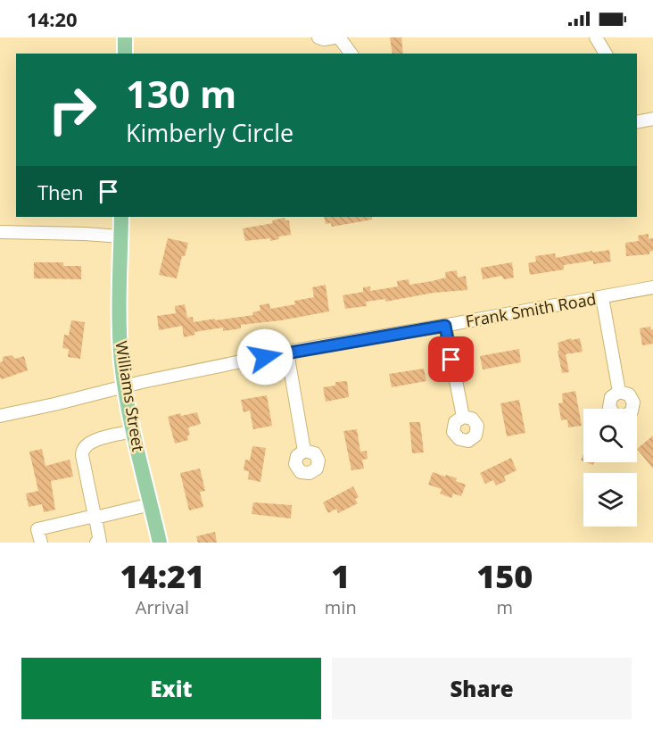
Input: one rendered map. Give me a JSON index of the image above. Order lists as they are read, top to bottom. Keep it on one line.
{"streets":{"main road":["Williams Street"],"street":["Frank Smith Road"]},"crossings":[["Frank Smith Road","Williams Street"]],"page":{"status":"14:20","turn":["130 m","Kimberly Circle"],"then":"Then","eta":["14:21","Arrival","1","min","150","m"],"buttons":["Exit","Share"]}}
